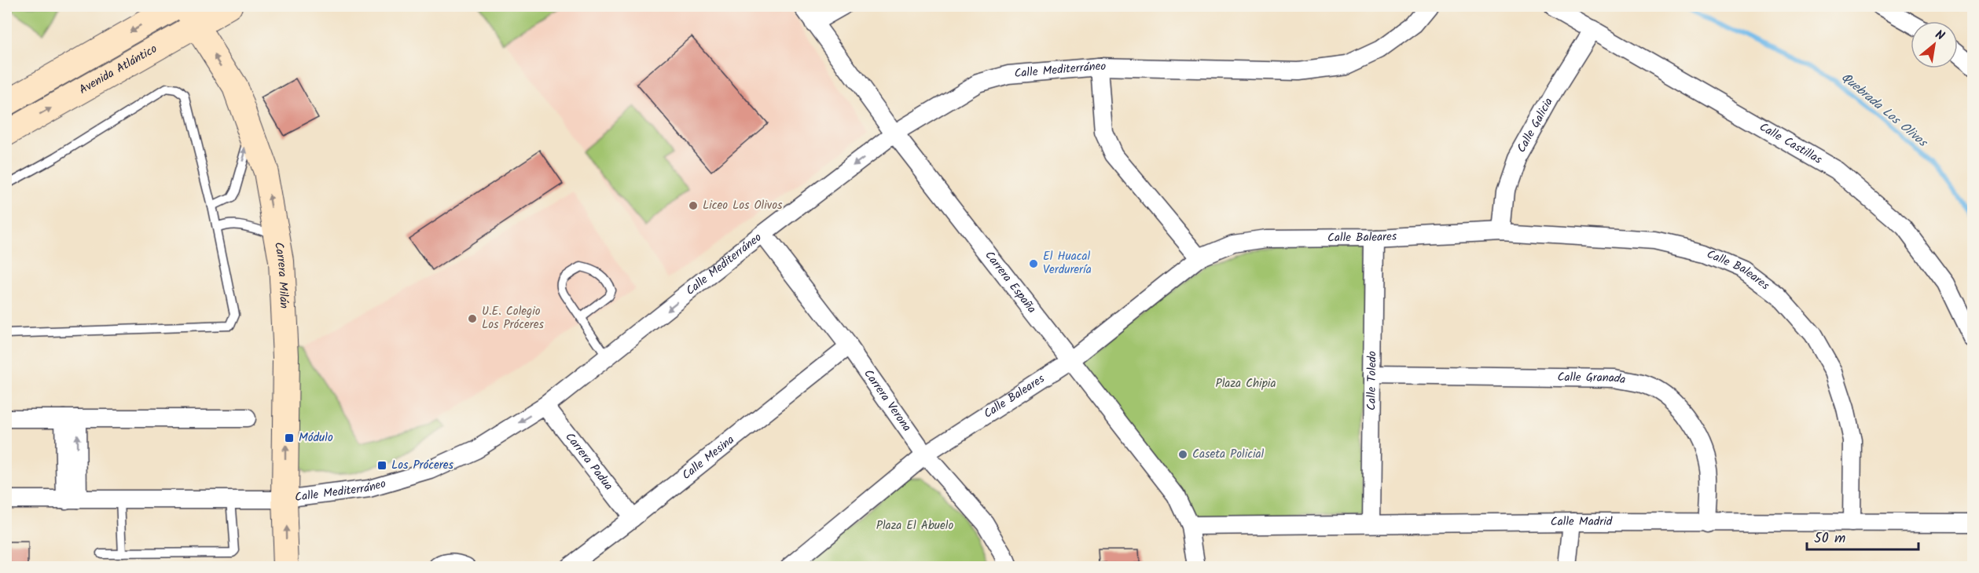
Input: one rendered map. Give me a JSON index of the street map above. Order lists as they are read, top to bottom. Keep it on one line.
{"streets":{"street":["Avenida Atlántico","Calle Mediterráneo","Calle Galicia","Calle Castillas","Calle Baleares","Carrera Milán","Carrera España","Calle Granada","Calle Toledo","Carrera Verona","Calle Mesina","Carrera Padua","Calle Madrid"]},"crossings":[["Avenida Atlántico","Carrera Milán"],["Calle Mediterráneo","Carrera Milán"],["Calle Mediterráneo","Carrera España"],["Calle Mediterráneo","Carrera Verona"],["Calle Mediterráneo","Carrera Padua"],["Calle Galicia","Calle Castillas"],["Calle Galicia","Calle Baleares"],["Calle Baleares","Carrera España"],["Calle Baleares","Calle Toledo"],["Calle Baleares","Carrera Verona"],["Calle Baleares","Calle Madrid"],["Carrera España","Calle Madrid"],["Calle Granada","Calle Toledo"],["Calle Granada","Calle Madrid"],["Calle Toledo","Calle Madrid"],["Carrera Verona","Calle Mesina"],["Calle Mesina","Carrera Padua"]],"one_way":["Calle Mediterráneo","Carrera Milán"],"water":["Quebrada Los Olivos"],"parks":["Plaza Chipia","Plaza El Abuelo"],"places":{"other":["Liceo Los Olivos","El Huacal Verdurería","U.E. Colegio Los Próceres","Caseta Policial"],"transit":["Módulo","Los Próceres"]},"scale_bar":"50 m","north":"top right"}
